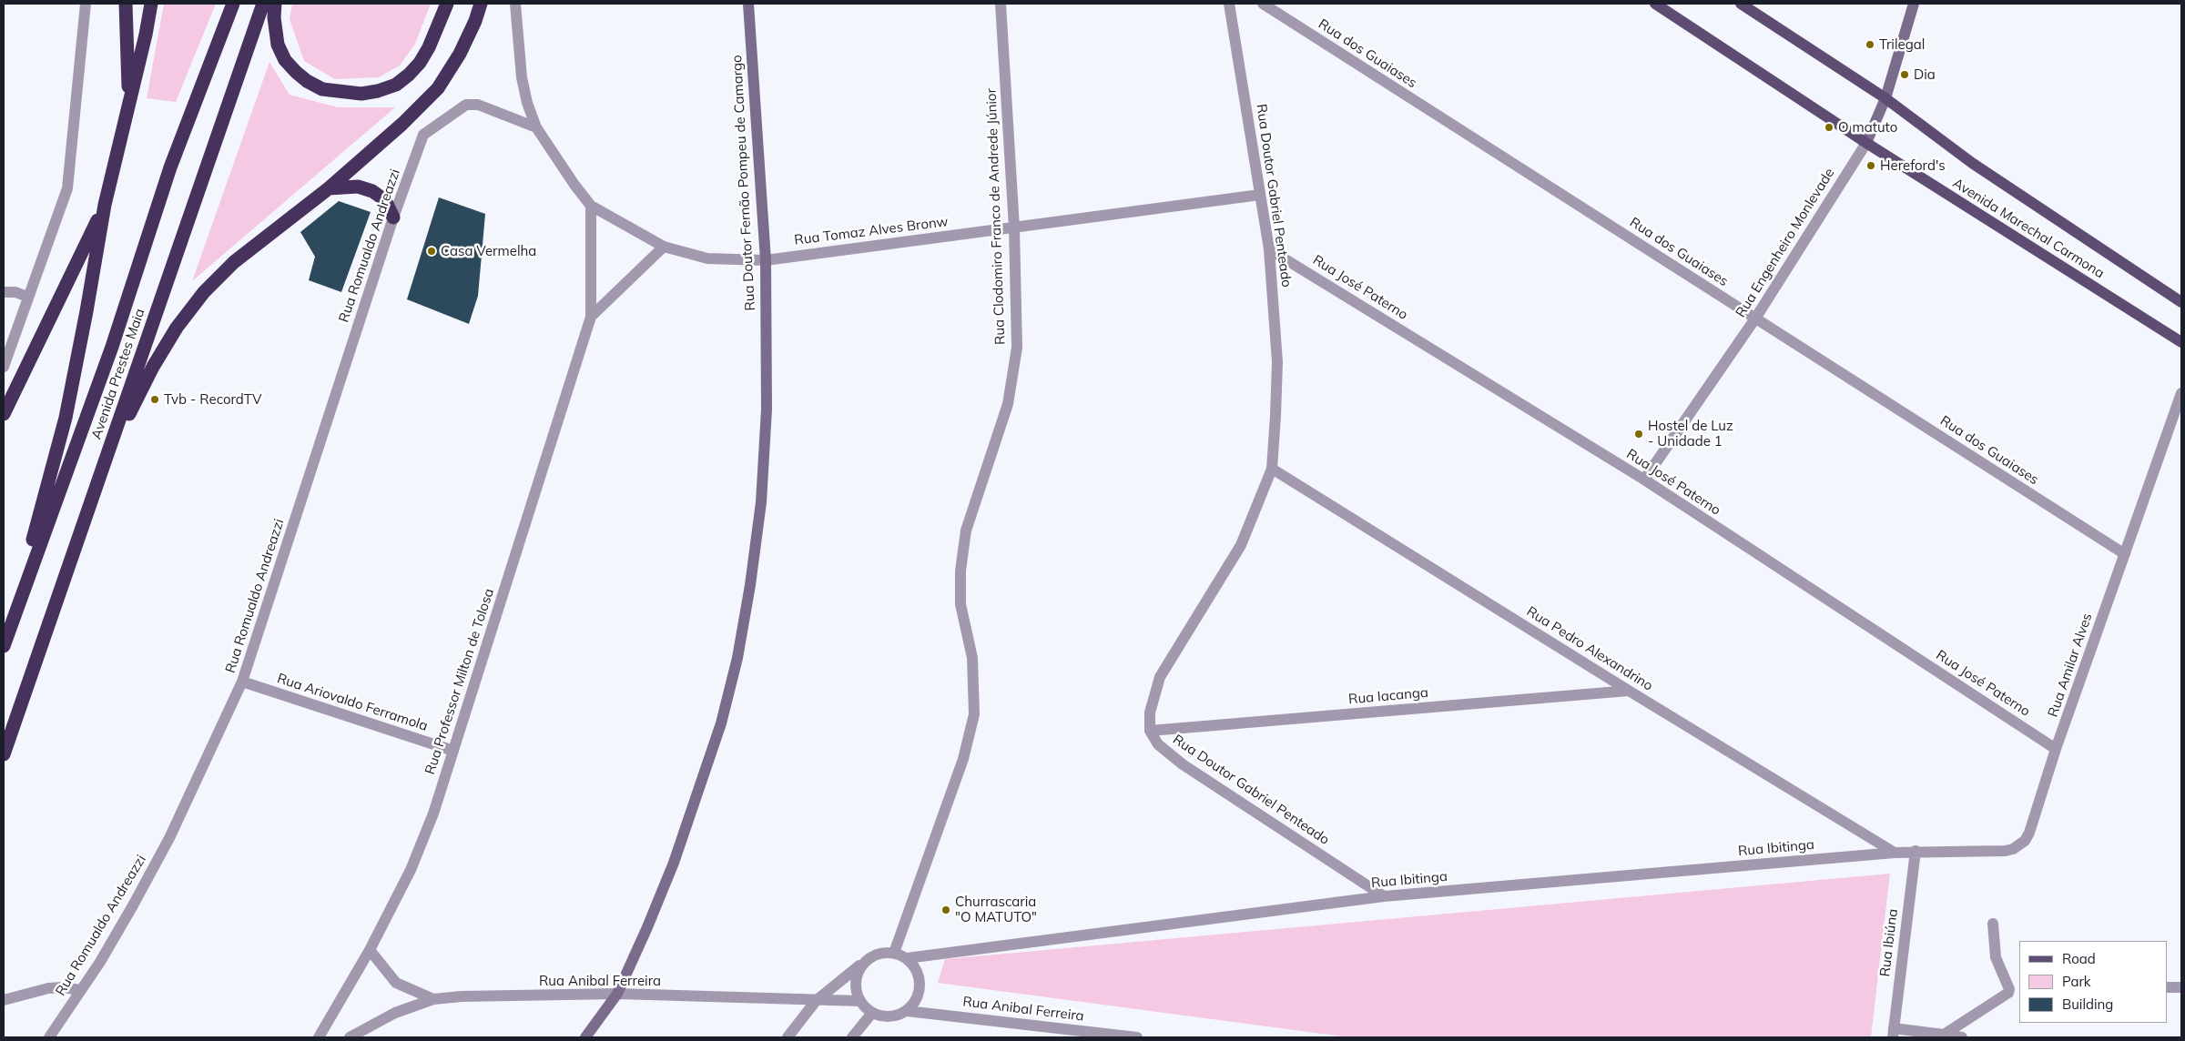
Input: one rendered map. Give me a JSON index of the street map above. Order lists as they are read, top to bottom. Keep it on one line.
{"streets":{"highway":["Avenida Prestes Maia"],"main road":["Avenida Marechal Carmona"],"street":["Rua dos Guaiases","Rua Doutor Fernão Pompeu de Camargo","Rua Doutor Gabriel Penteado","Rua Clodomiro Franco de Andrede Júnior","Rua Tomaz Alves Bronw","Rua Engenheiro Monlevade","Rua Romualdo Andreazzi","Rua José Paterno","Rua Pedro Alexandrino","Rua Amilar Alves","Rua Professor Milton de Tolosa","Rua Iacanga","Rua Ariovaldo Ferramola","Rua Ibitinga","Rua Ibiúna","Rua Anibal Ferreira"]},"crossings":[["Rua dos Guaiases","Rua Engenheiro Monlevade"],["Rua dos Guaiases","Rua Amilar Alves"],["Rua Doutor Fernão Pompeu de Camargo","Rua Tomaz Alves Bronw"],["Rua Doutor Fernão Pompeu de Camargo","Rua Anibal Ferreira"],["Rua Doutor Gabriel Penteado","Rua Tomaz Alves Bronw"],["Rua Doutor Gabriel Penteado","Rua José Paterno"],["Rua Doutor Gabriel Penteado","Rua Pedro Alexandrino"],["Rua Doutor Gabriel Penteado","Rua Iacanga"],["Rua Doutor Gabriel Penteado","Rua Ibitinga"],["Rua Clodomiro Franco de Andrede Júnior","Rua Tomaz Alves Bronw"],["Rua Clodomiro Franco de Andrede Júnior","Rua Ibitinga"],["Rua Clodomiro Franco de Andrede Júnior","Rua Anibal Ferreira"],["Avenida Marechal Carmona","Rua Engenheiro Monlevade"],["Rua Tomaz Alves Bronw","Rua Romualdo Andreazzi"],["Rua Tomaz Alves Bronw","Rua Professor Milton de Tolosa"],["Rua Engenheiro Monlevade","Rua José Paterno"],["Rua Romualdo Andreazzi","Rua Ariovaldo Ferramola"],["Rua José Paterno","Rua Amilar Alves"],["Rua Pedro Alexandrino","Rua Iacanga"],["Rua Pedro Alexandrino","Rua Ibitinga"],["Rua Amilar Alves","Rua Ibitinga"],["Rua Amilar Alves","Rua Ibiúna"],["Rua Professor Milton de Tolosa","Rua Ariovaldo Ferramola"],["Rua Ibitinga","Rua Ibiúna"],["Rua Ibitinga","Rua Anibal Ferreira"]],"places":["Trilegal","Dia","O matuto","Hereford's","Casa Vermelha","Tvb - RecordTV","Hostel de Luz - Unidade 1","Churrascaria \"O MATUTO\""],"legend":["Road","Park","Building"]}
